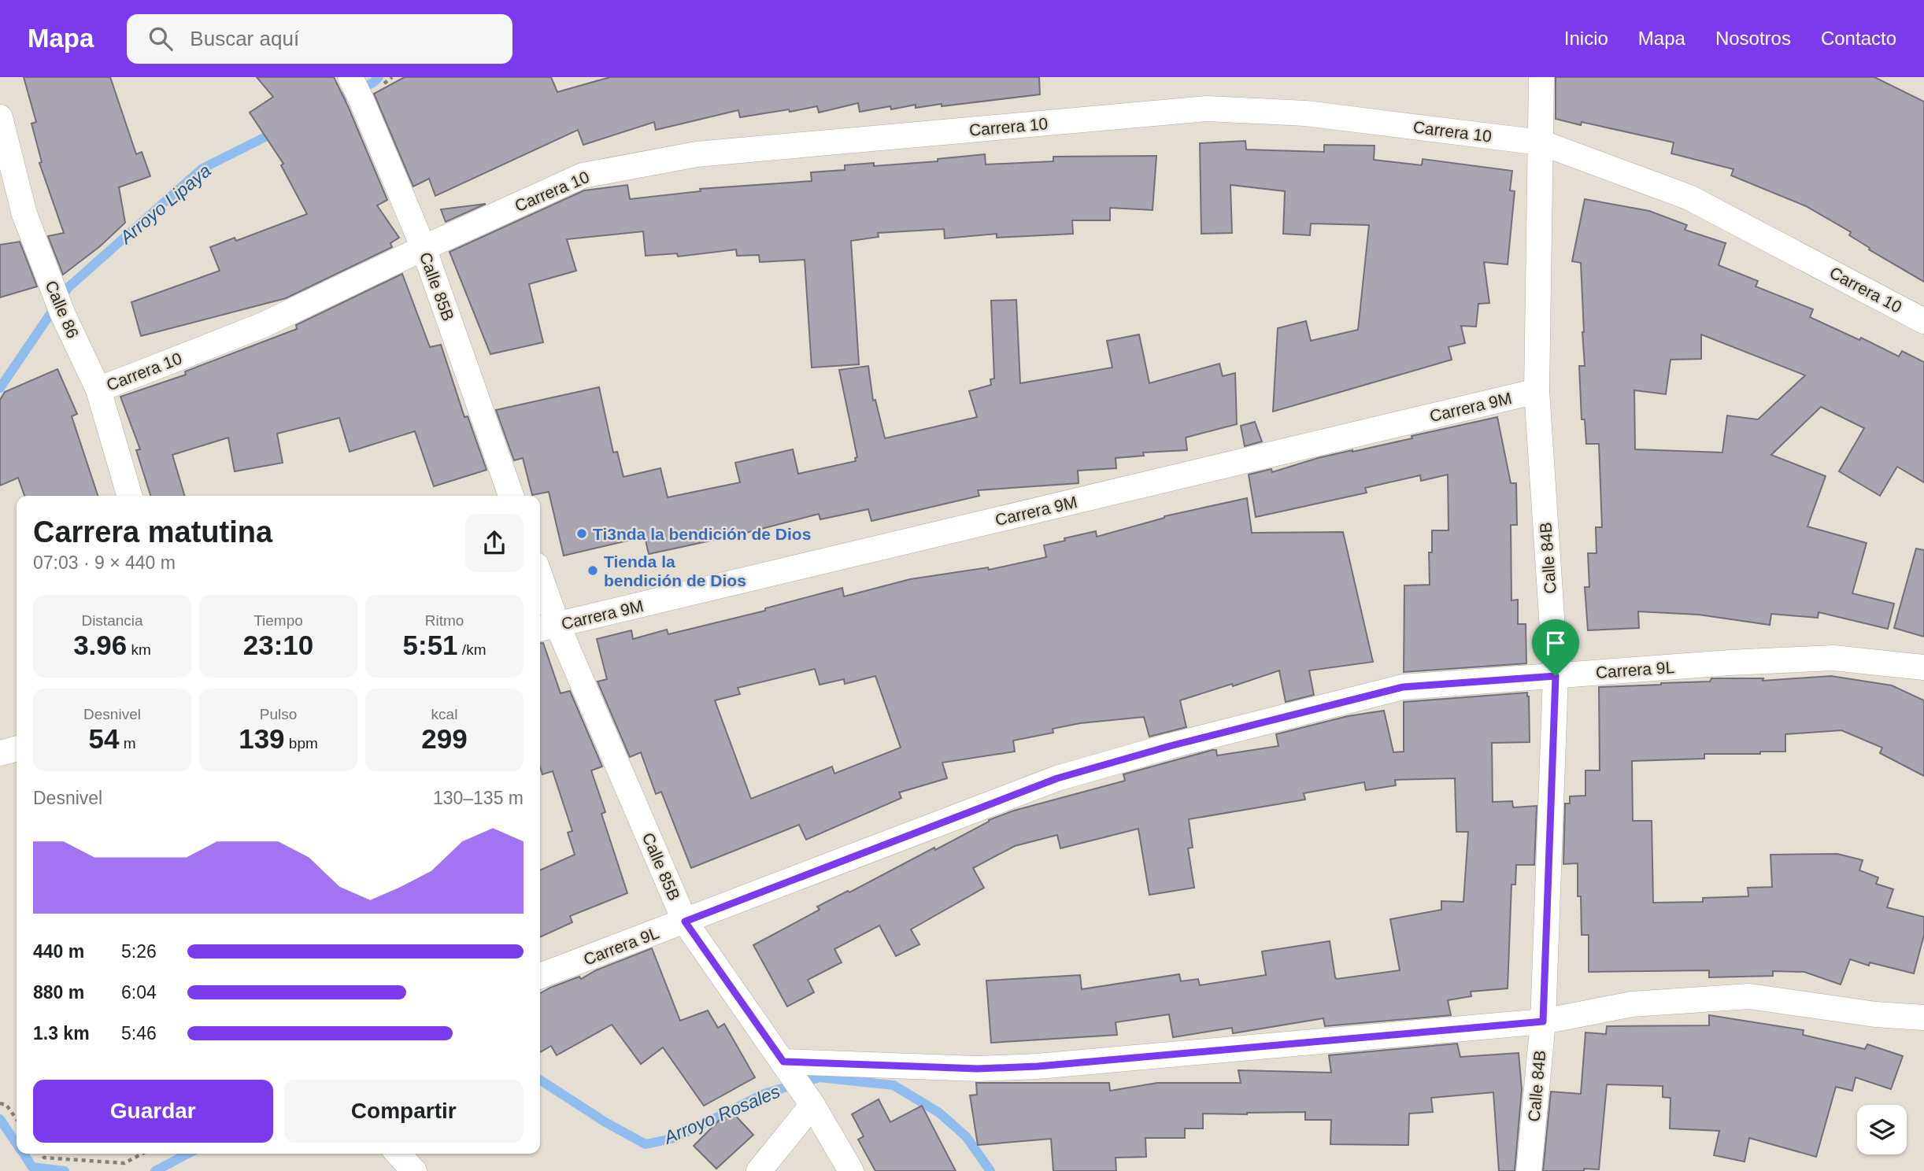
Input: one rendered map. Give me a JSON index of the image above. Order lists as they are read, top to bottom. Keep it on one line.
{"streets":{"street":["Carrera 10","Calle 85B","Calle 86","Carrera 9M","Calle 84B","Carrera 9L"]},"crossings":[["Carrera 10","Calle 85B"],["Carrera 10","Calle 86"],["Carrera 10","Calle 84B"],["Calle 85B","Carrera 9M"],["Calle 85B","Carrera 9L"],["Carrera 9M","Calle 84B"],["Calle 84B","Carrera 9L"]],"water":["Arroyo Lipaya","Arroyo Rosales"],"places":["Ti3nda la bendición de Dios","Tienda la bendición de Dios"],"page":{"header":"Mapa","search":"Buscar aquí","nav":["Inicio","Mapa","Nosotros","Contacto"],"heading":["Carrera matutina","07:03 · 9 × 440 m"],"stats":[["Distancia","3.96 km"],["Tiempo","23:10"],["Ritmo","5:51 /km"],["Desnivel","54 m"],["Pulso","139 bpm"],["kcal","299"]],"chart":["Desnivel","130–135 m"],"list":[{"name":"440 m","note":"5:26"},{"name":"880 m","note":"6:04"},{"name":"1.3 km","note":"5:46"}],"buttons":["Guardar","Compartir"]}}
